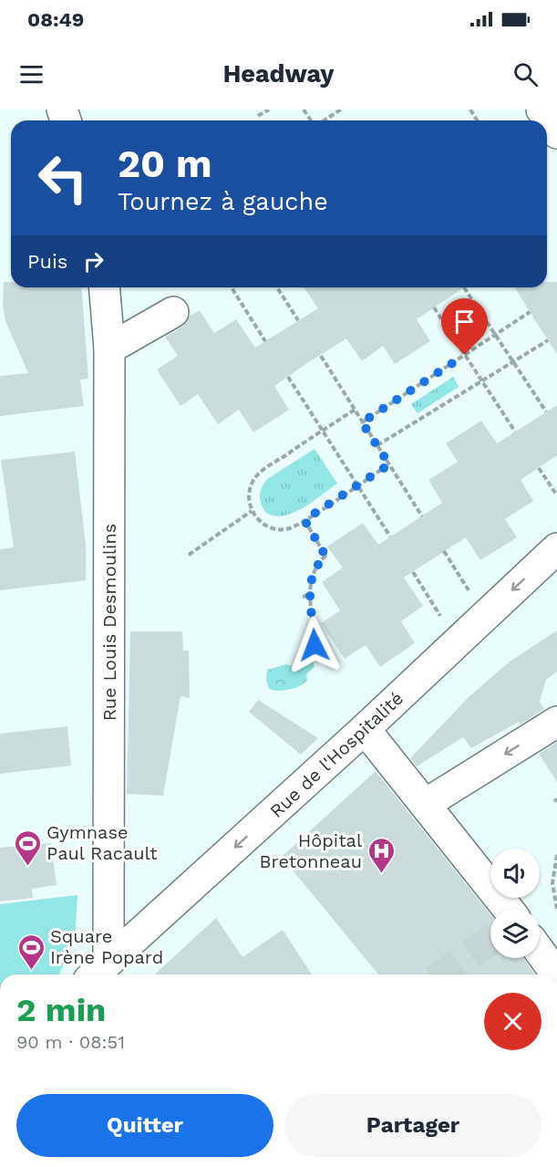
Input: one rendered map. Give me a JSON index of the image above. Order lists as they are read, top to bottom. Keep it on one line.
{"streets":{"street":["Rue Louis Desmoulins","Rue de l'Hospitalité"]},"crossings":[["Rue Louis Desmoulins","Rue de l'Hospitalité"]],"one_way":["Rue de l'Hospitalité"],"places":{"sports":["Gymnase Paul Racault","Square Irène Popard"],"hospital":["Hôpital Bretonneau"]},"page":{"status":"08:49","header":"Headway","turn":["20 m","Tournez à gauche"],"then":"Puis","heading":["2 min","90 m · 08:51"],"buttons":["Quitter","Partager"]}}
